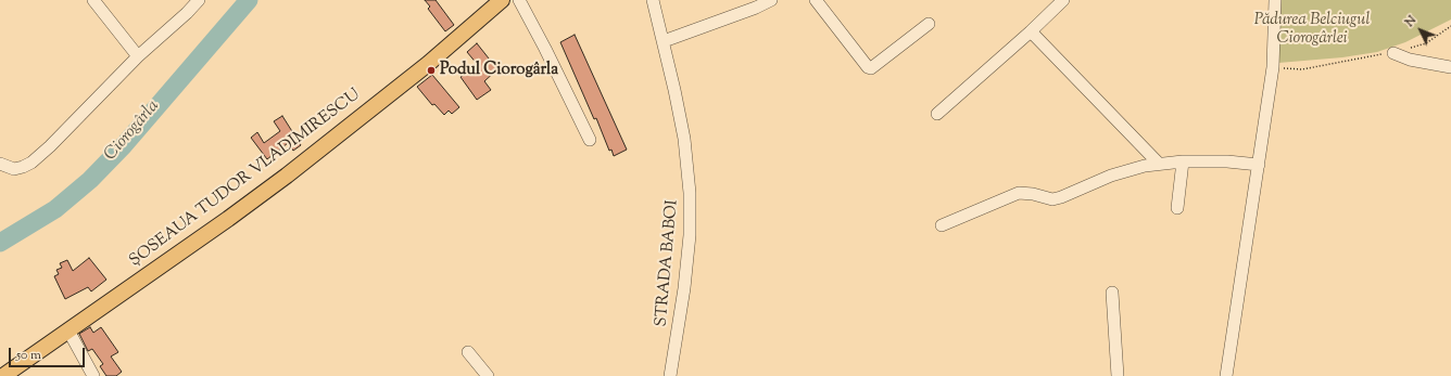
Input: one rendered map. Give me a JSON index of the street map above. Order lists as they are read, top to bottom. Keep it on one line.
{"streets":{"main road":["ȘOSEAUA TUDOR VLADIMIRESCU"],"street":["STRADA BABOI"]},"water":["Ciorogârla"],"parks":["Pădurea Belciugul Ciorogârlei"],"places":["Podul Ciorogârla"],"scale_bar":"50 m","north":"top left"}
